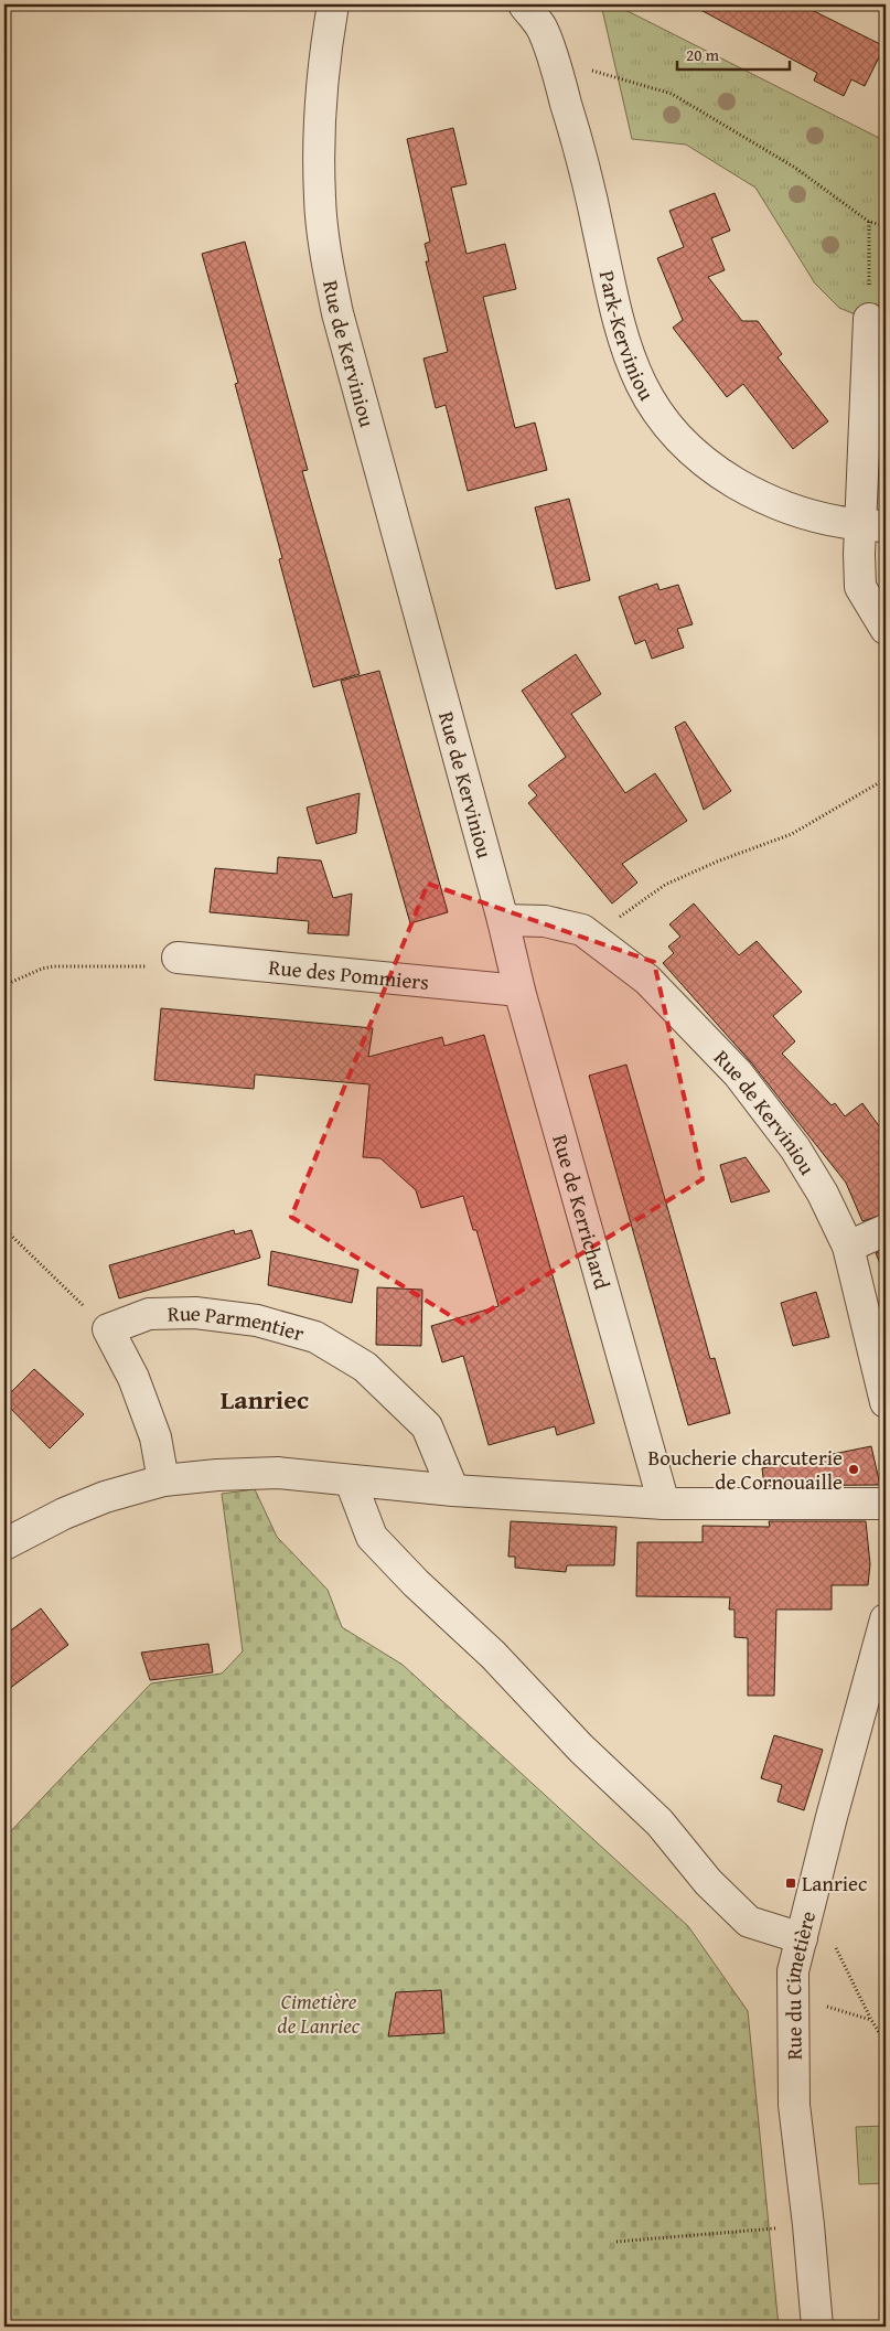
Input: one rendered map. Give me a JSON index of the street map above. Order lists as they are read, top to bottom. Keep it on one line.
{"streets":{"street":["Park-Kerviniou","Rue de Kerviniou","Rue des Pommiers","Rue de Kerrichard","Rue Parmentier","Rue du Cimetière"]},"crossings":[["Rue de Kerviniou","Rue de Kerrichard"],["Rue des Pommiers","Rue de Kerrichard"]],"districts":["Lanriec"],"parks":["Cimetière de Lanriec"],"places":{"other":["Boucherie charcuterie de Cornouaille"],"transit":["Lanriec"]},"scale_bar":"20 m"}
